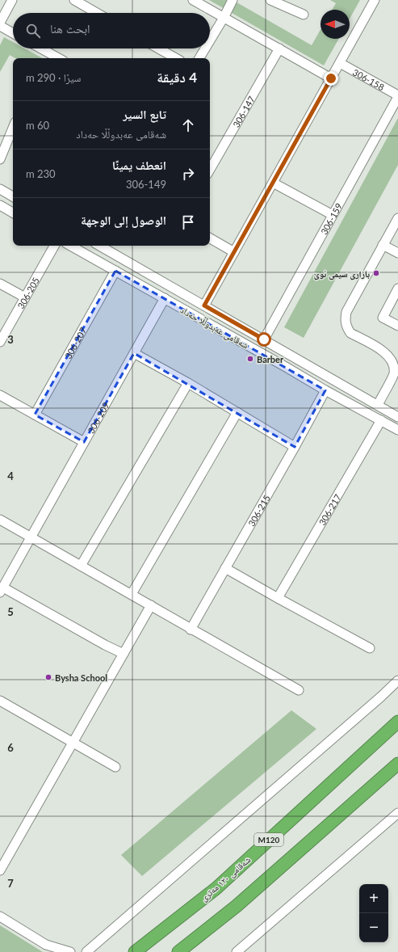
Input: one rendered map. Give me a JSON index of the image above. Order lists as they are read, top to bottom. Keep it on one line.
{"streets":{"highway":["M120","شەقامی ١٢٠ مەتری"],"street":["306-158","306-147","306-159","306-205","شەقامی عەبدوڵڵا حەداد","306-207","306-209","306-217","306-215"]},"crossings":[["306-158","306-159"],["306-159","شەقامی عەبدوڵڵا حەداد"],["شەقامی عەبدوڵڵا حەداد","306-207"],["شەقامی عەبدوڵڵا حەداد","306-209"],["شەقامی عەبدوڵڵا حەداد","306-217"],["شەقامی عەبدوڵڵا حەداد","306-215"]],"places":["بازاری سیمی نوێ","Barber","Bysha School"],"north":"left","page":{"search":"ابحث هنا","heading":["4 دقيقة","سيرًا · 290 m"],"list":[["تابع السير","شەقامی عەبدوڵڵا حەداد","60 m"],["انعطف يمينًا","306-149","230 m"],"الوصول إلى الوجهة"],"map_buttons":["+","−"]},"grid":{"rows":["3","4","5","6","7"]}}
